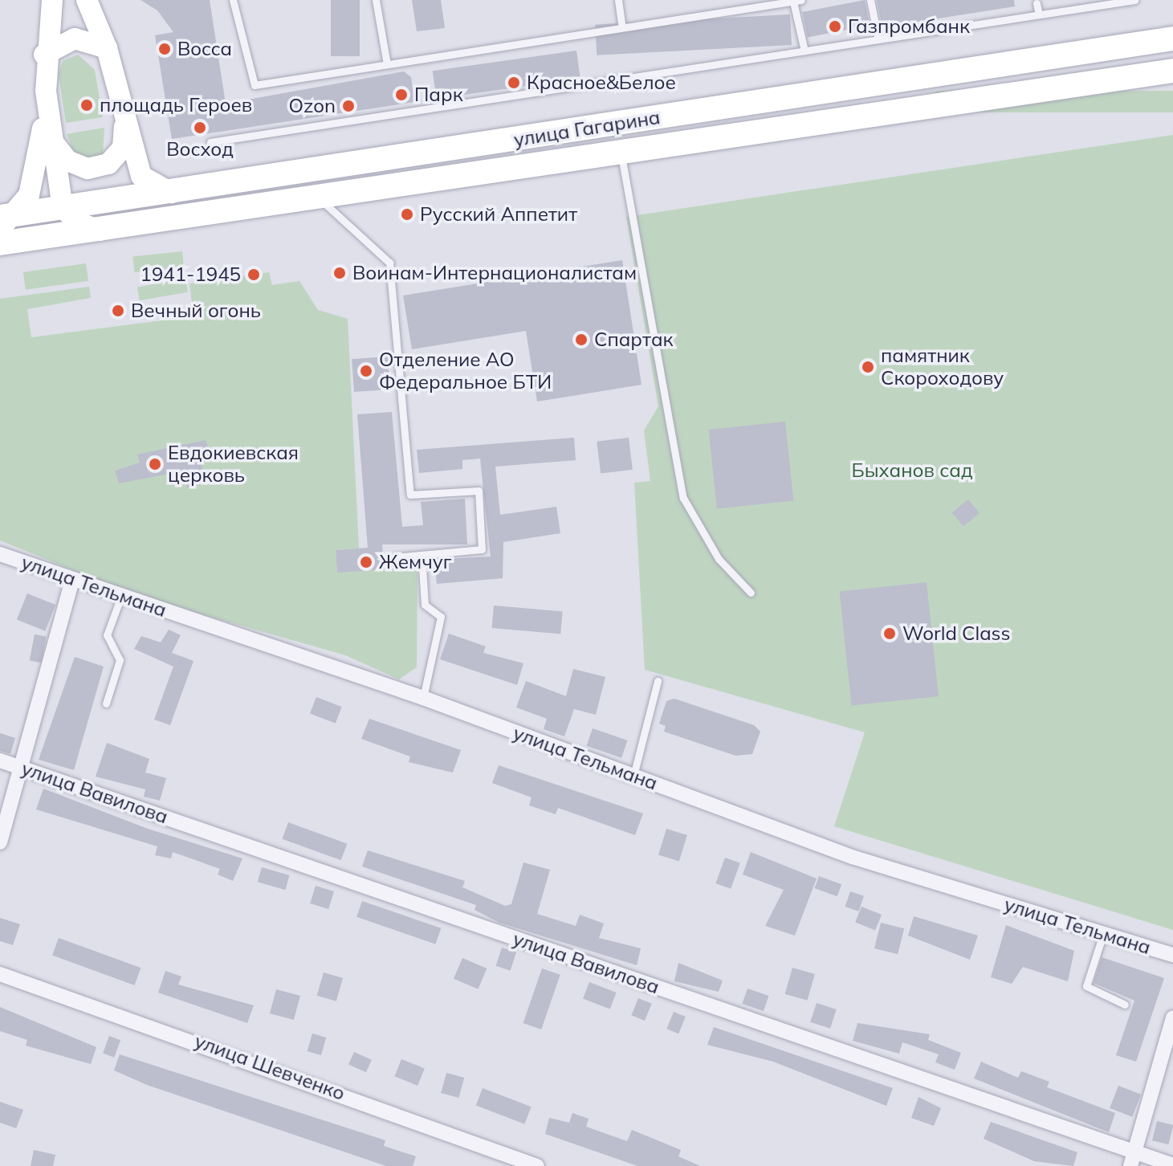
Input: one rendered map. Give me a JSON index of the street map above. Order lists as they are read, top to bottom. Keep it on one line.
{"streets":{"main road":["улица Гагарина"],"street":["улица Тельмана","улица Вавилова","улица Шевченко"]},"parks":["Быханов сад"],"places":["Газпромбанк","Bocca","Красное&Белое","Парк","площадь Героев","Ozon","Восход","Русский Аппетит","Воинам-Интернационалистам","1941-1945","Вечный огонь","Спартак","памятник Скороходову","Отделение АО Федеральное БТИ","Евдокиевская церковь","Жемчуг","World Class"]}
